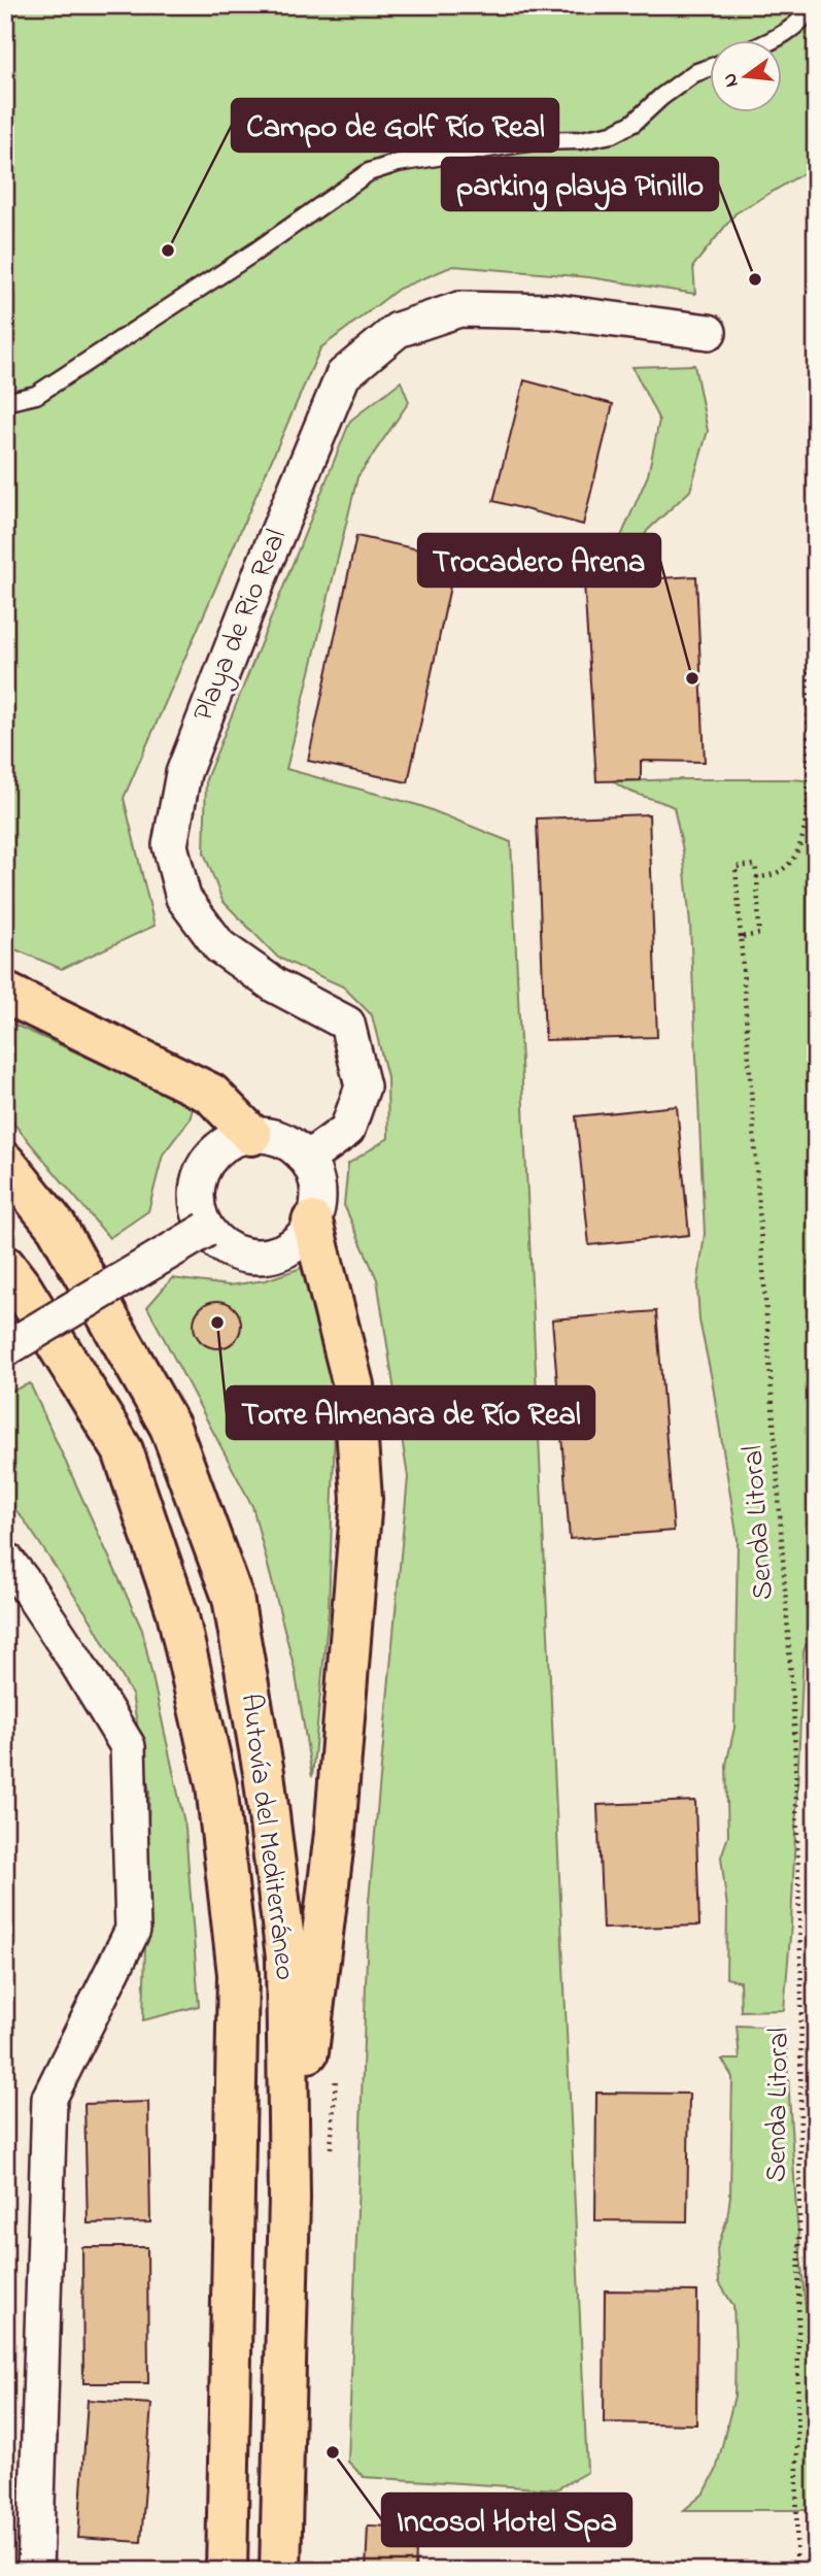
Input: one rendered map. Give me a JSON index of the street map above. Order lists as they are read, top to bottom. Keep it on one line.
{"streets":{"highway":["Autovía del Mediterráneo"],"street":["Playa de Rio Real"],"path":["Senda Litoral"]},"places":["Campo de Golf Río Real","parking playa Pinillo","Trocadero Arena","Torre Almenara de Río Real","Incosol Hotel Spa"],"north":"left"}
